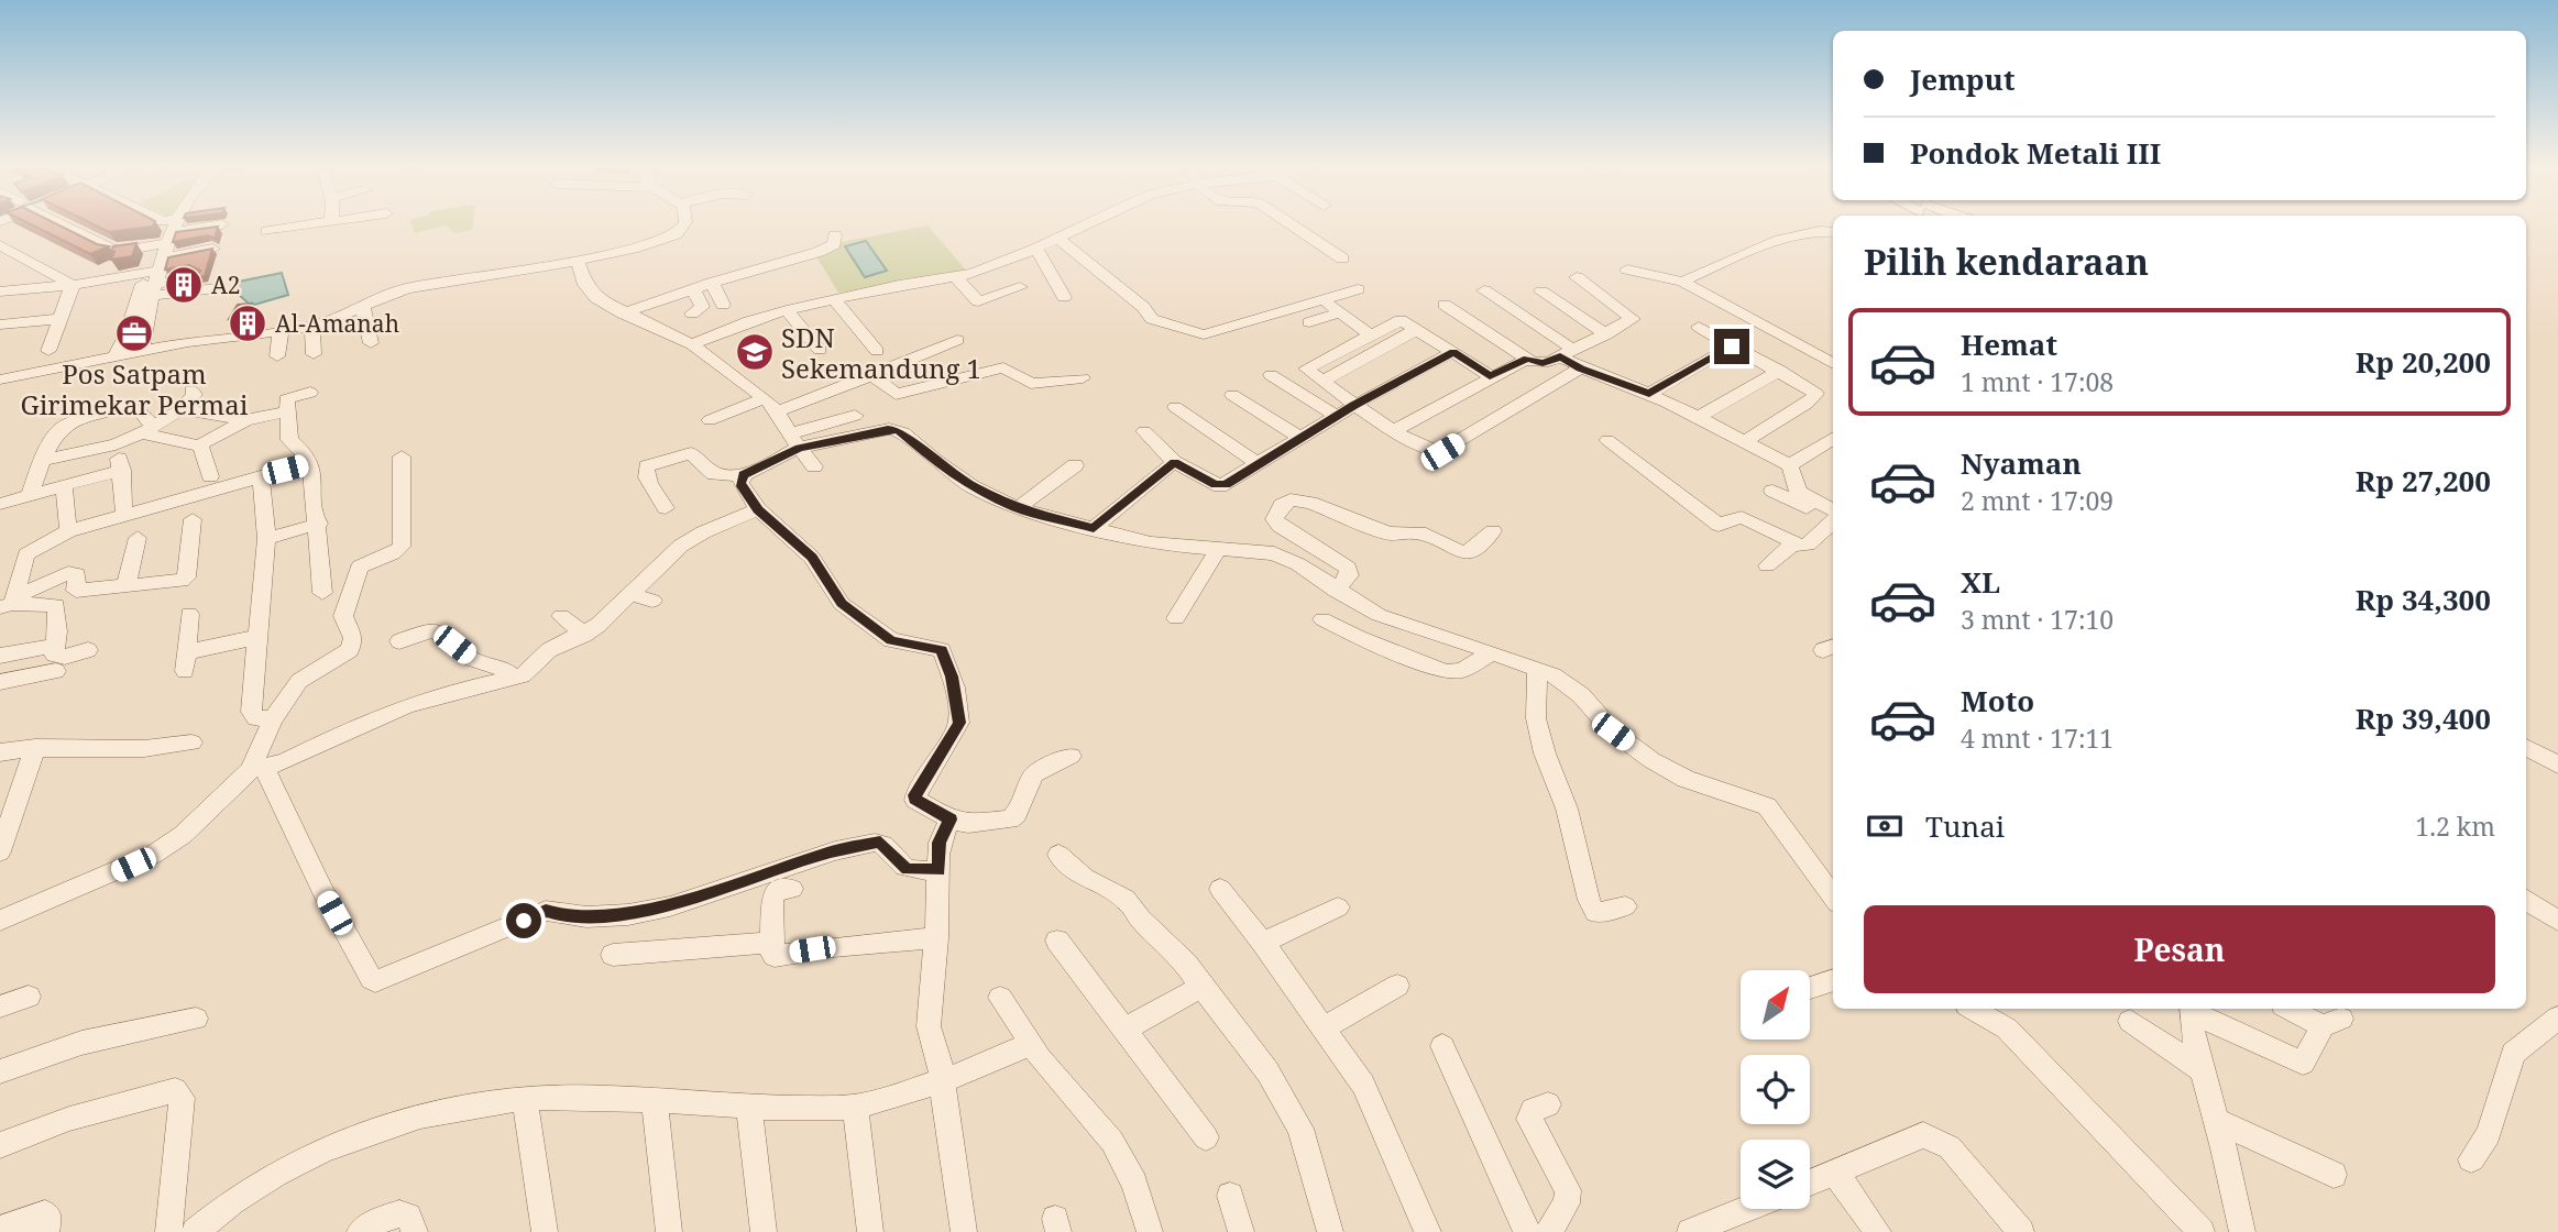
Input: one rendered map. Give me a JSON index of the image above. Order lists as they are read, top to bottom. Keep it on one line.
{"places":{"building":["A2","Al-Amanah"],"office":["Pos Satpam Girimekar Permai"],"school or university":["SDN Sekemandung 1"]},"north":"top right","page":{"banner":["Jemput","Pondok Metali III"],"heading":"Pilih kendaraan","list":[{"name":"Hemat","note":"1 mnt · 17:08","value":"Rp 20,200"},{"name":"Nyaman","note":"2 mnt · 17:09","value":"Rp 27,200"},{"name":"XL","note":"3 mnt · 17:10","value":"Rp 34,300"},{"name":"Moto","note":"4 mnt · 17:11","value":"Rp 39,400"}],"pay":["Tunai","1.2 km"],"buttons":"Pesan"}}
